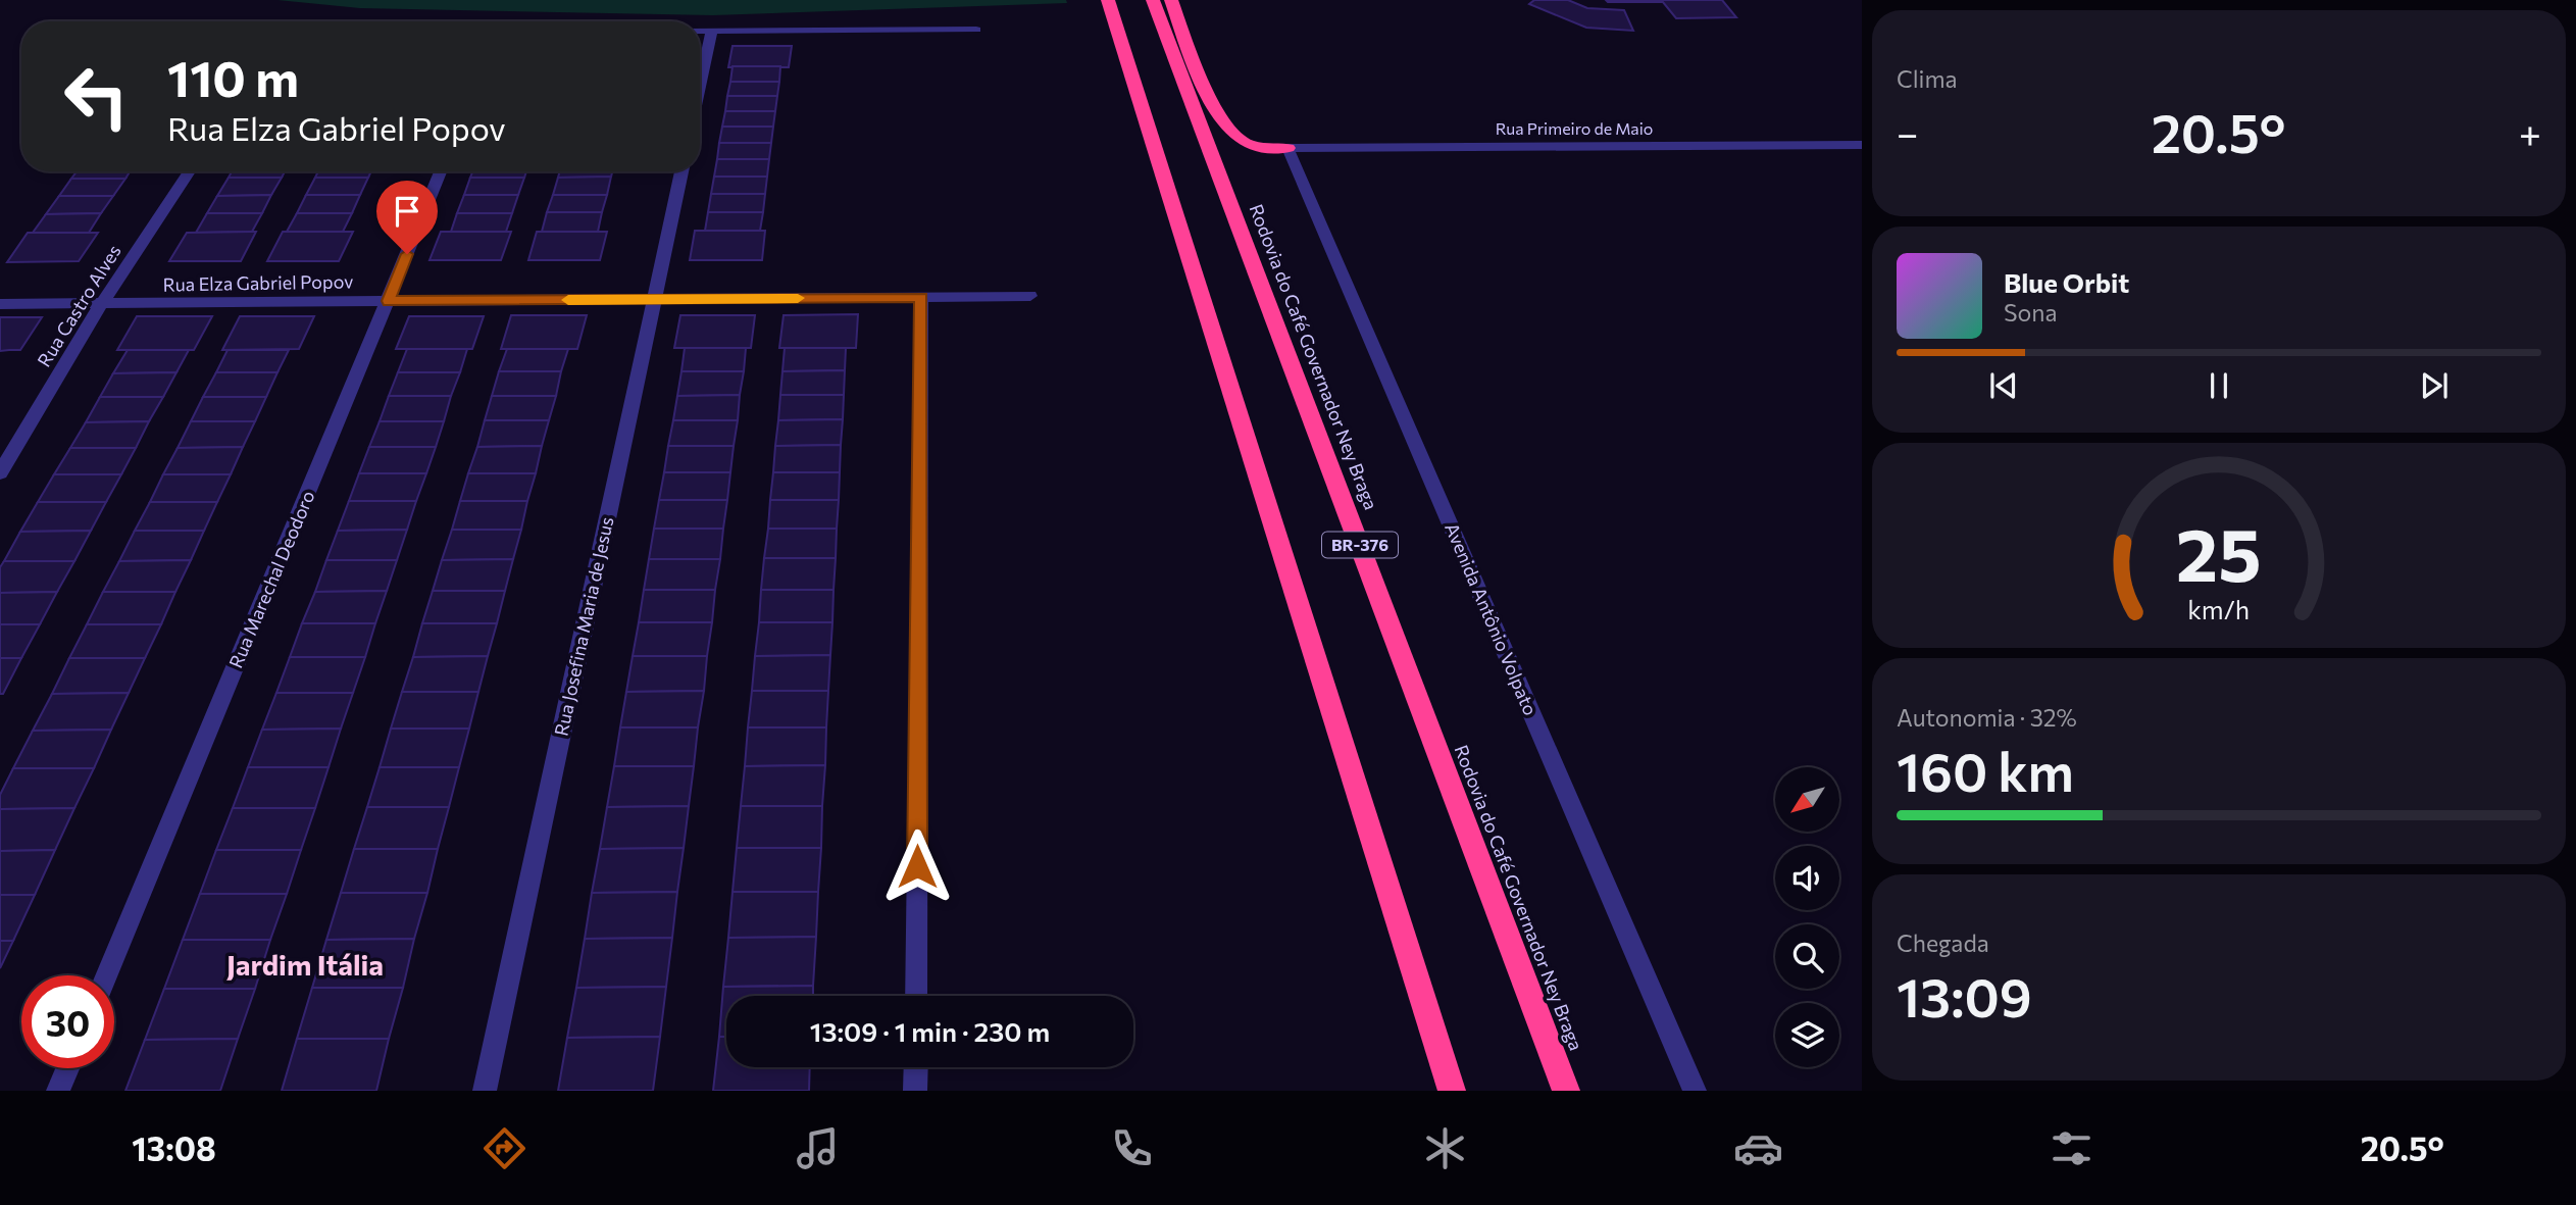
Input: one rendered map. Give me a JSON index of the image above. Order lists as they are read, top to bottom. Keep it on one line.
{"streets":{"highway":["Rodovia do Café Governador Ney Braga","BR-376"],"street":["Rua Primeiro de Maio","Rua Elza Gabriel Popov","Rua Castro Alves","Rua Marechal Deodoro","Avenida Antônio Volpato","Rua Josefina Maria de Jesus"]},"crossings":[["Rua Primeiro de Maio","Avenida Antônio Volpato"],["Rua Elza Gabriel Popov","Rua Castro Alves"],["Rua Elza Gabriel Popov","Rua Marechal Deodoro"],["Rua Elza Gabriel Popov","Rua Josefina Maria de Jesus"]],"districts":["Jardim Itália"],"north":"bottom left","page":{"tile":["Clima",["Autonomia · 32%","160 km"],["Chegada","13:09"]],"turn":["110 m","Rua Elza Gabriel Popov"],"heat":["−","20.5°","+"],"song":["Blue Orbit","Sona"],"limit":"30","trip":"13:09 · 1 min · 230 m","tabs":["13:08","20.5°"],"gauge":["25","km/h"]}}
